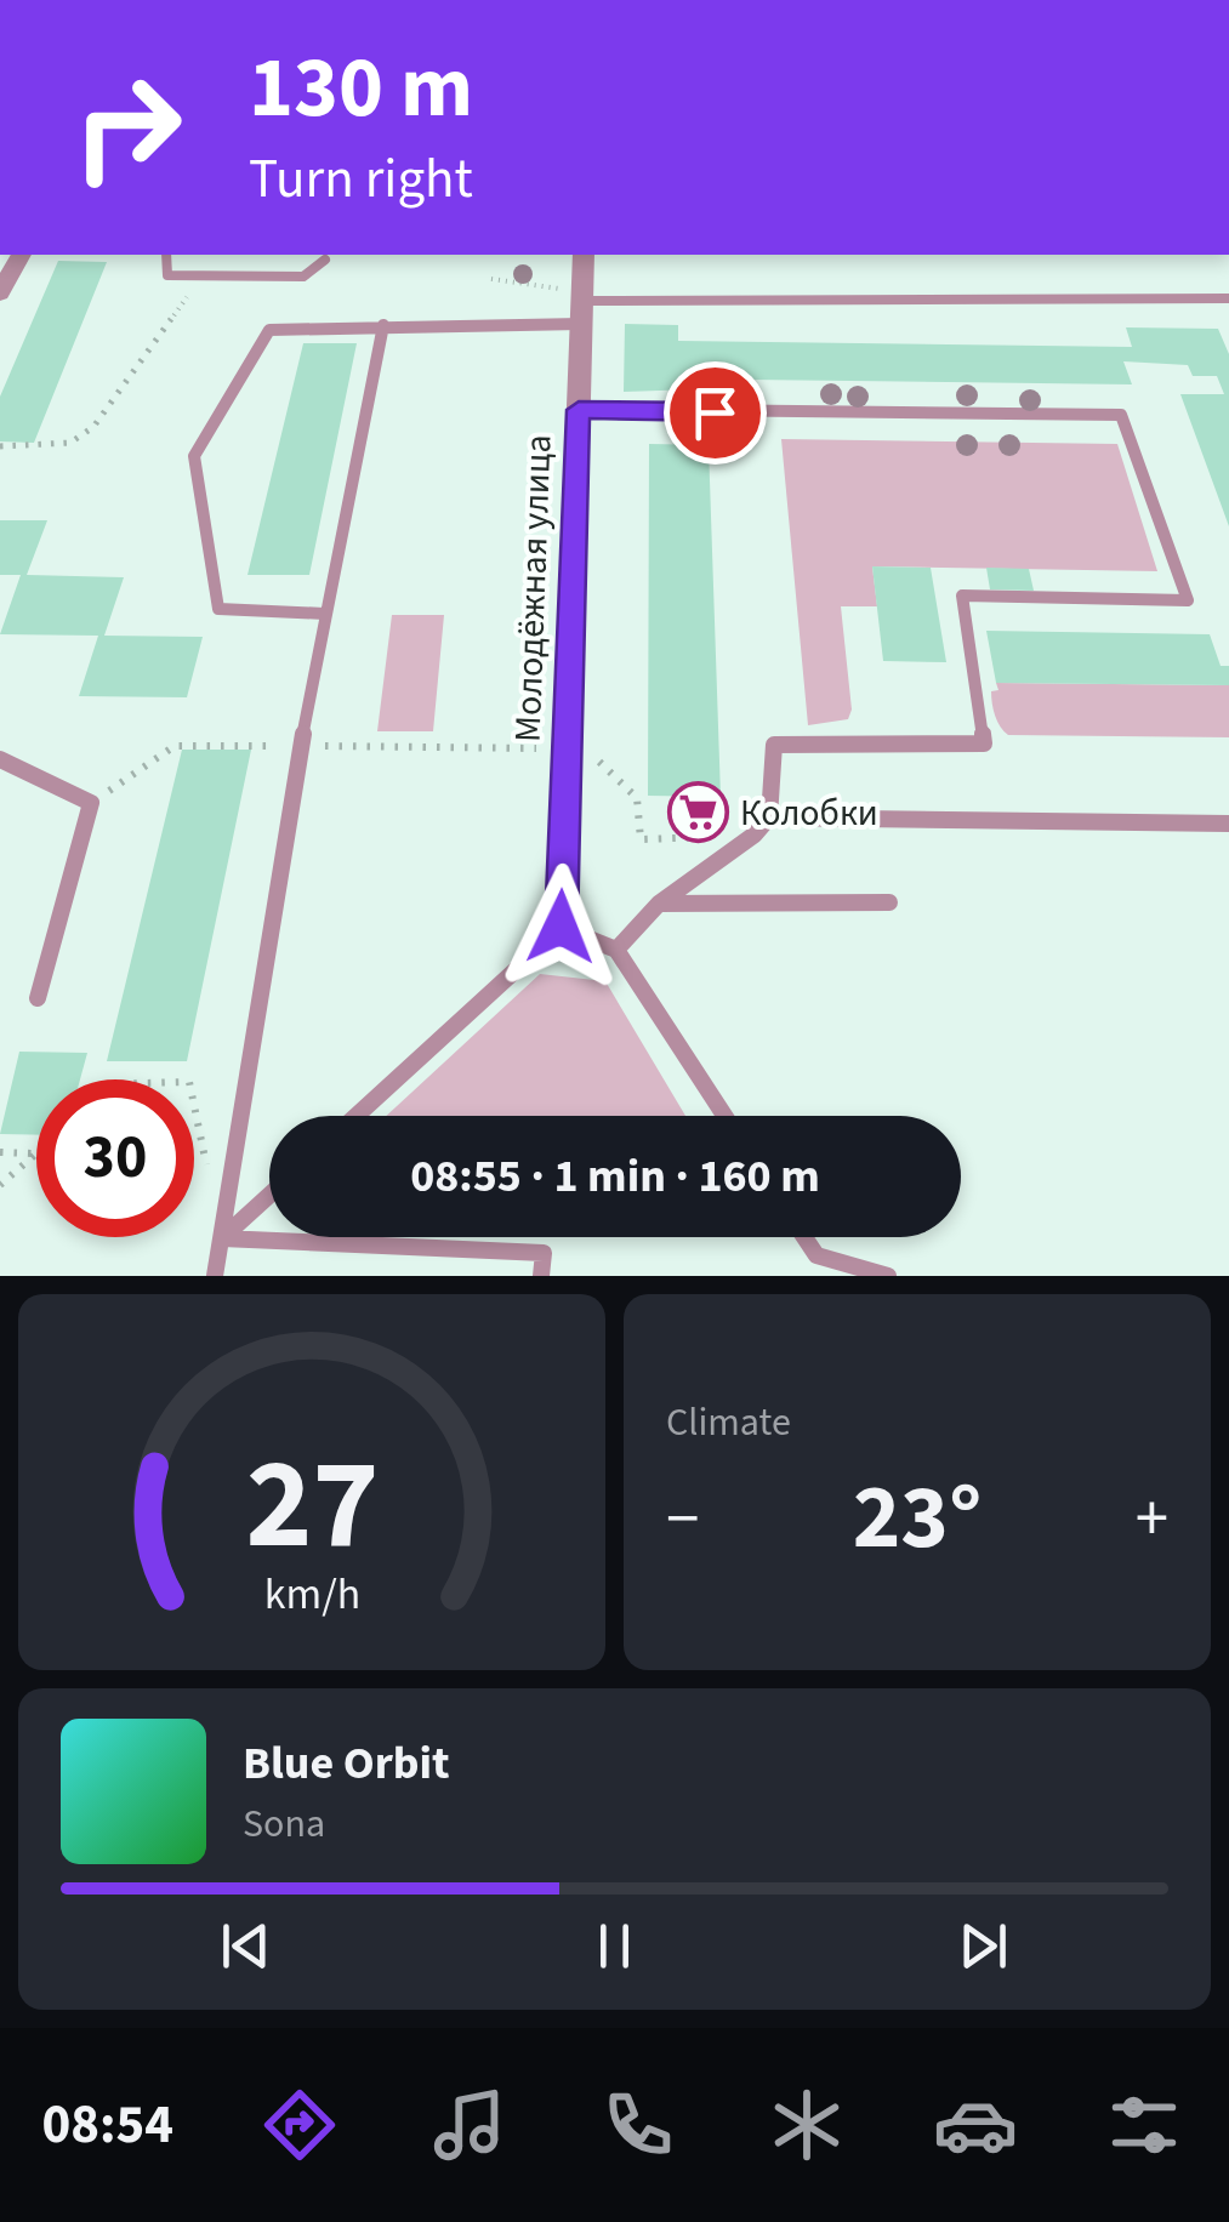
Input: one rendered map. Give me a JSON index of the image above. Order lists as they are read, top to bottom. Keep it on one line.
{"streets":{"street":["Молодёжная улица"]},"places":{"supermarket":["Колобки"]},"page":{"turn":["130 m","Turn right"],"limit":"30","trip":"08:55 · 1 min · 160 m","tile":"Climate","heat":["−","23°","+"],"song":["Blue Orbit","Sona"],"tabs":"08:54","gauge":["27","km/h"]}}
